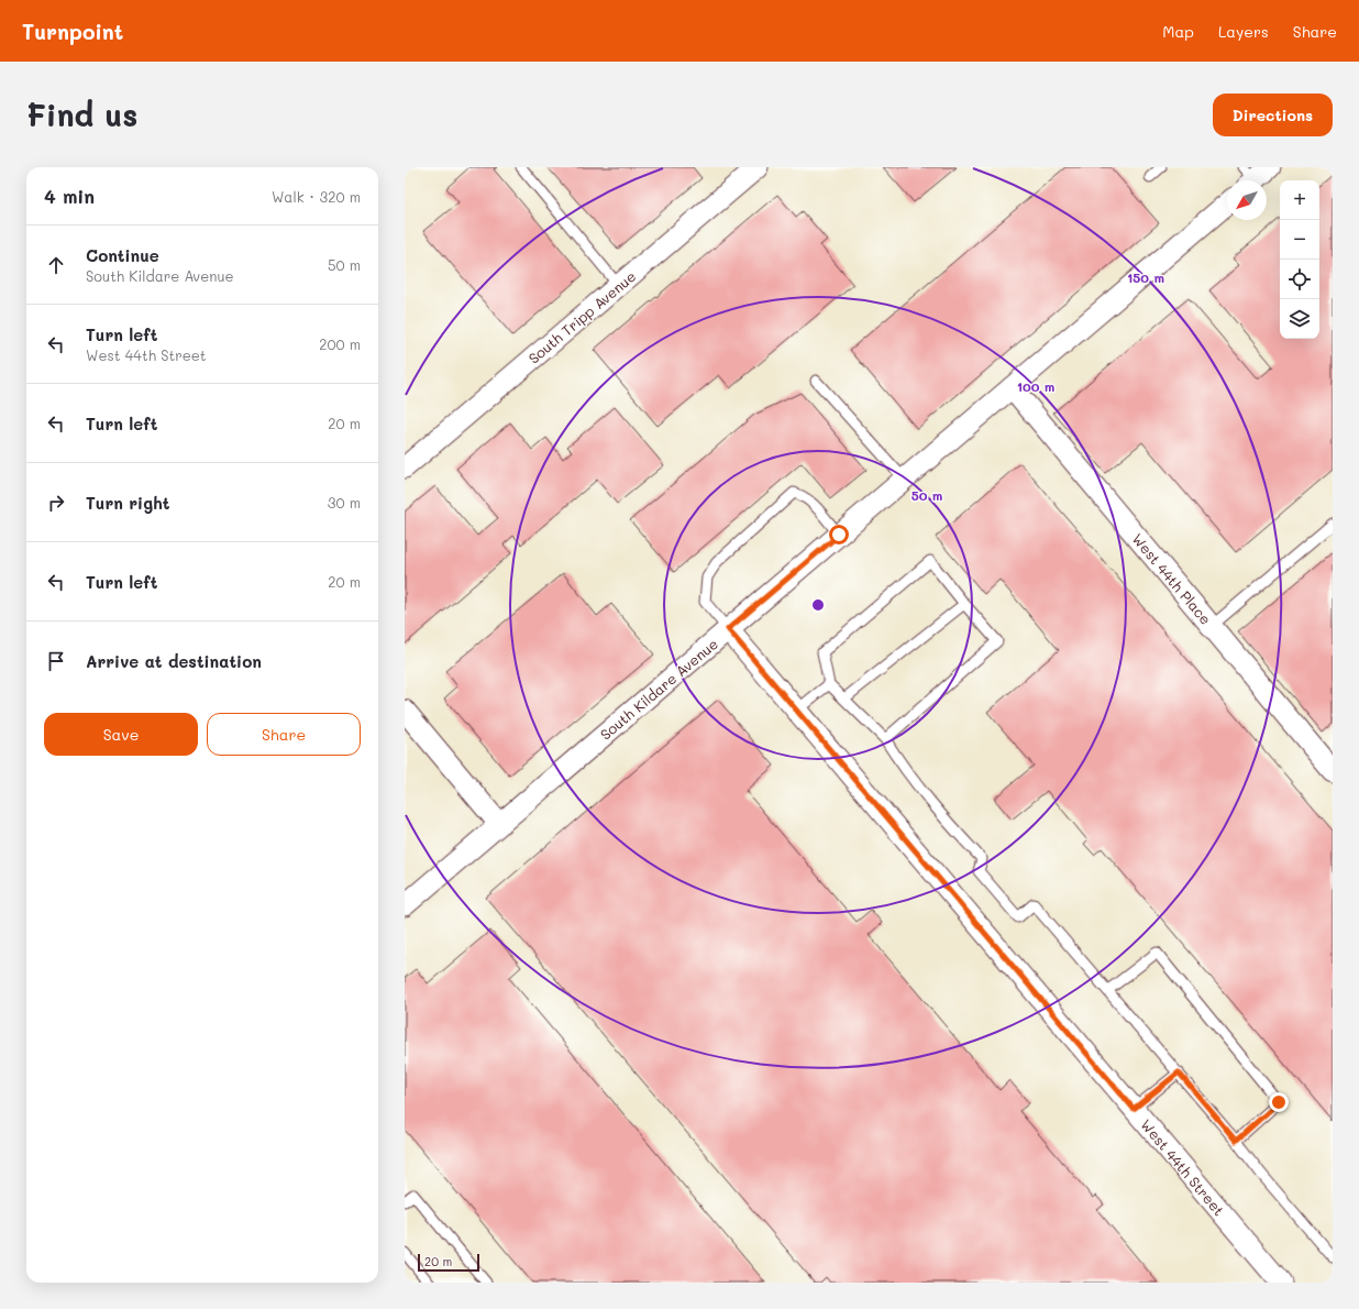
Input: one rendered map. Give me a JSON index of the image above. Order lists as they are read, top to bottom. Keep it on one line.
{"streets":{"street":["South Tripp Avenue","West 44th Place","South Kildare Avenue","West 44th Street"]},"crossings":[["West 44th Place","South Kildare Avenue"],["South Kildare Avenue","West 44th Street"]],"scale_bar":"20 m","north":"bottom left","page":{"header":"Turnpoint","nav":["Map","Layers","Share"],"buttons":["Directions",["Save","Share"]],"title":"Find us","heading":["4 min","Walk · 320 m"],"map_buttons":["+","−"],"list":[["Continue","South Kildare Avenue","50 m"],["Turn left","West 44th Street","200 m"],["Turn left","20 m"],["Turn right","30 m"],["Turn left","20 m"],"Arrive at destination"],"scale":"20 m"},"rings":["150 m","100 m","50 m"]}
